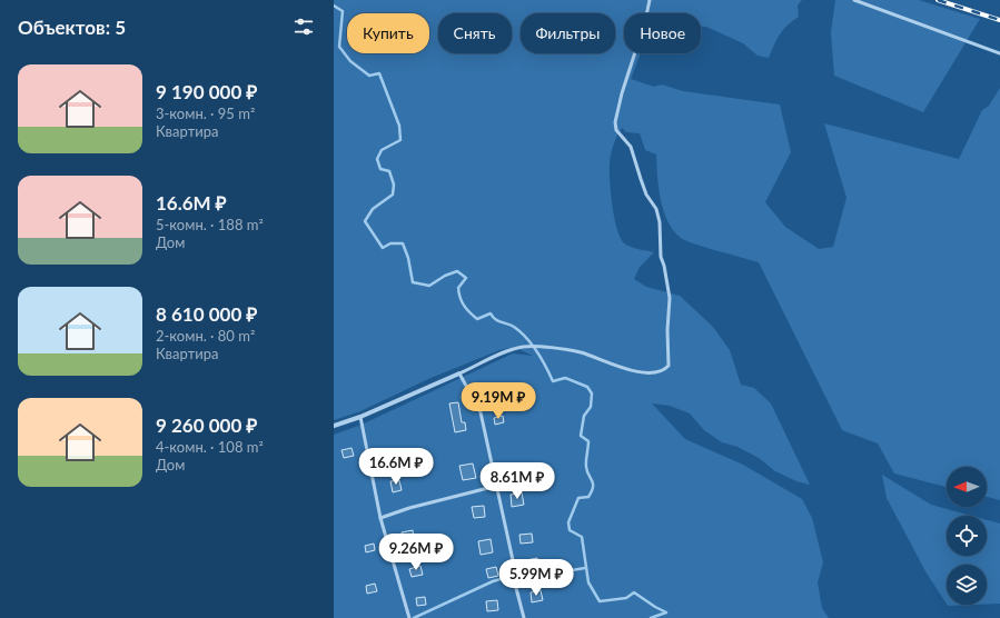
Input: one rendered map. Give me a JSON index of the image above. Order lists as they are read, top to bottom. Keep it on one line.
{"north":"left","page":{"heading":"Объектов: 5","chip":["Купить","Снять","Фильтры","Новое"],"list":[{"name":"9 190 000 ₽","note":"3-комн. · 95 m² · Квартира"},{"name":"16.6M ₽","note":"5-комн. · 188 m² · Дом"},{"name":"8 610 000 ₽","note":"2-комн. · 80 m² · Квартира"},{"name":"9 260 000 ₽","note":"4-комн. · 108 m² · Дом"}],"price":["9.19M ₽","16.6M ₽","8.61M ₽","9.26M ₽","5.99M ₽"]}}
